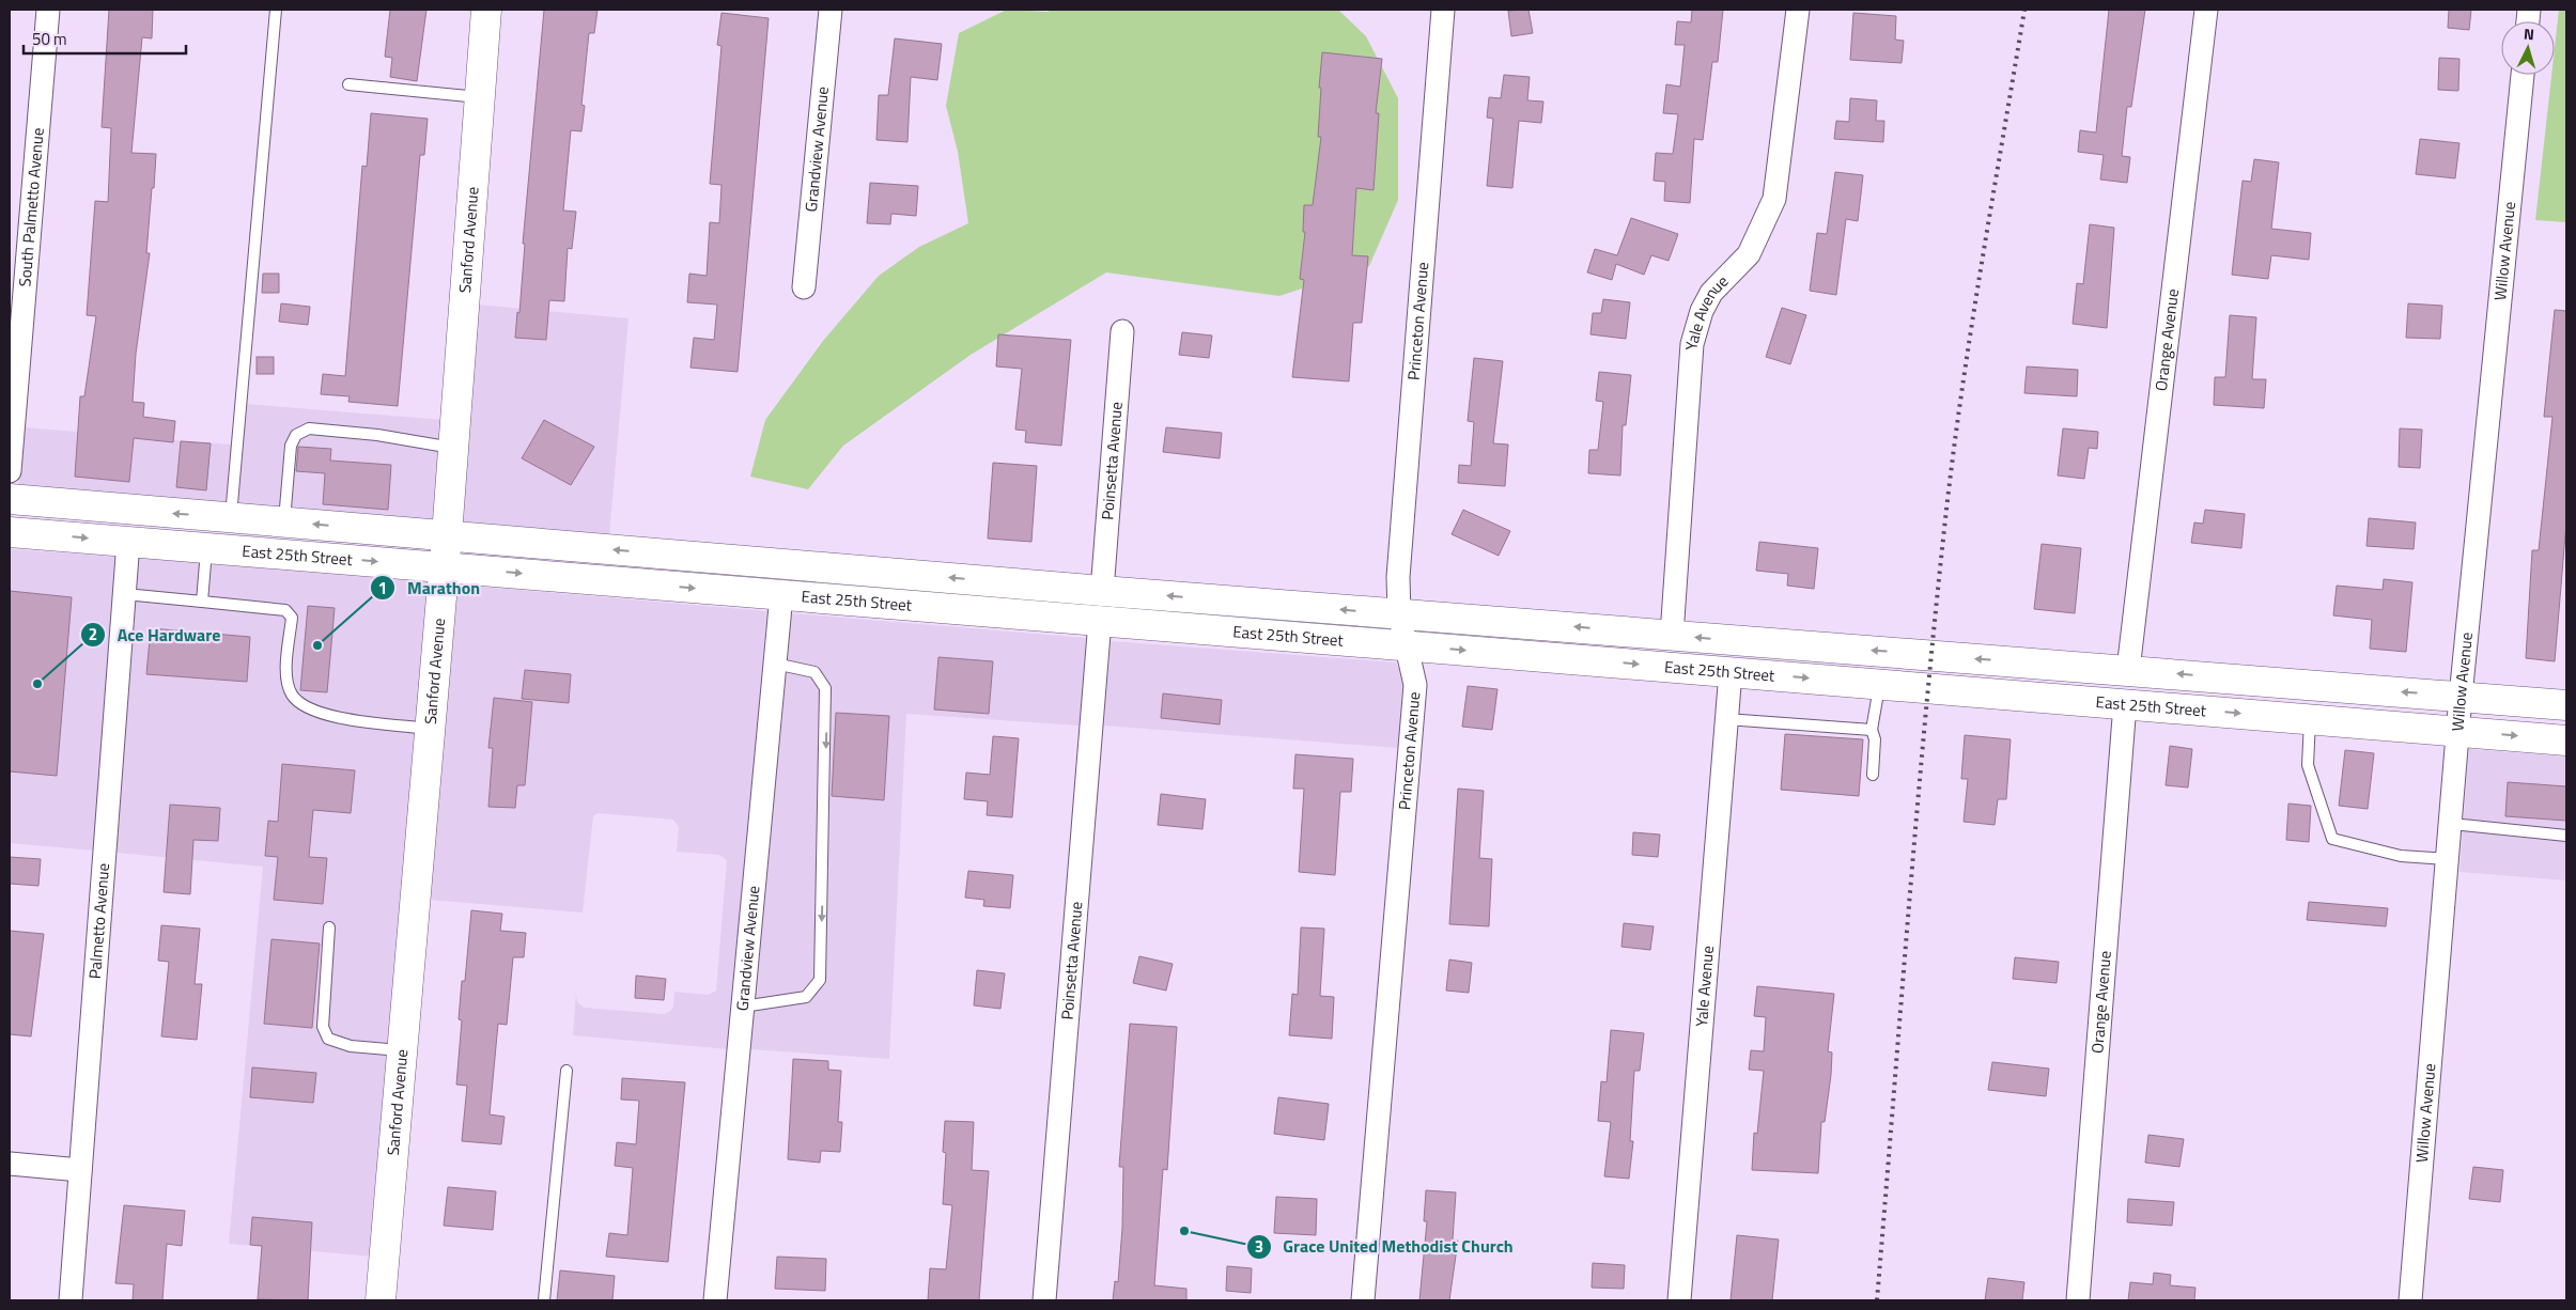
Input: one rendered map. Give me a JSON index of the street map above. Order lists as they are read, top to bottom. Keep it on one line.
{"streets":{"main road":["Sanford Avenue","East 25th Street"],"street":["Grandview Avenue","South Palmetto Avenue","Willow Avenue","Yale Avenue","Princeton Avenue","Orange Avenue","Poinsetta Avenue","Palmetto Avenue"]},"crossings":[["Grandview Avenue","East 25th Street"],["Sanford Avenue","East 25th Street"],["Willow Avenue","East 25th Street"],["Yale Avenue","East 25th Street"],["Princeton Avenue","East 25th Street"],["Orange Avenue","East 25th Street"],["Poinsetta Avenue","East 25th Street"],["East 25th Street","Palmetto Avenue"]],"places":["Marathon","Ace Hardware","Grace United Methodist Church"],"scale_bar":"50 m","north":"top"}
